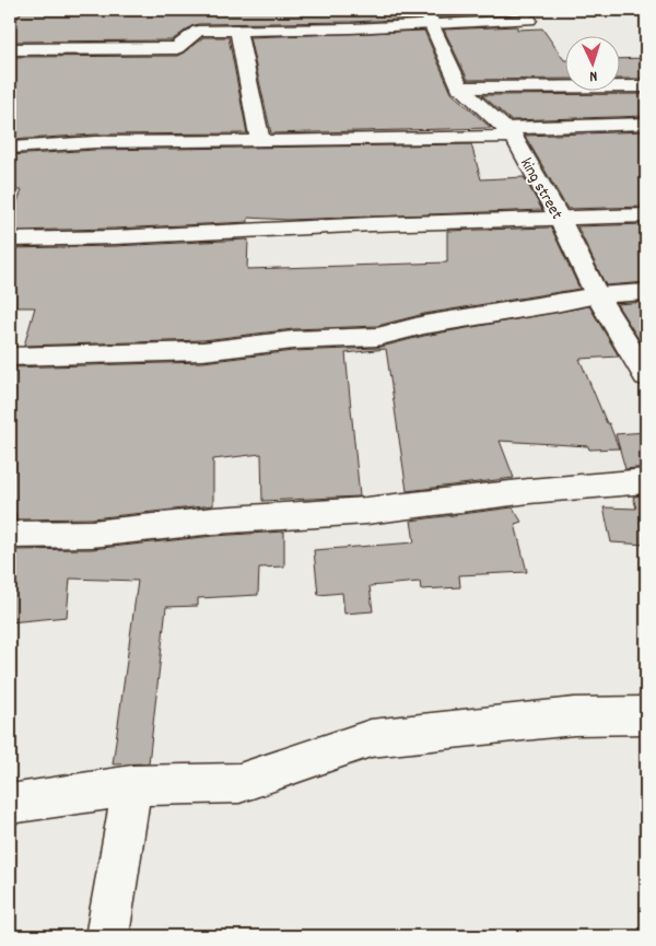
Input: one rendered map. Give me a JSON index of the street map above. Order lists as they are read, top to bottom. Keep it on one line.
{"streets":{"street":["king street"]},"north":"bottom"}
